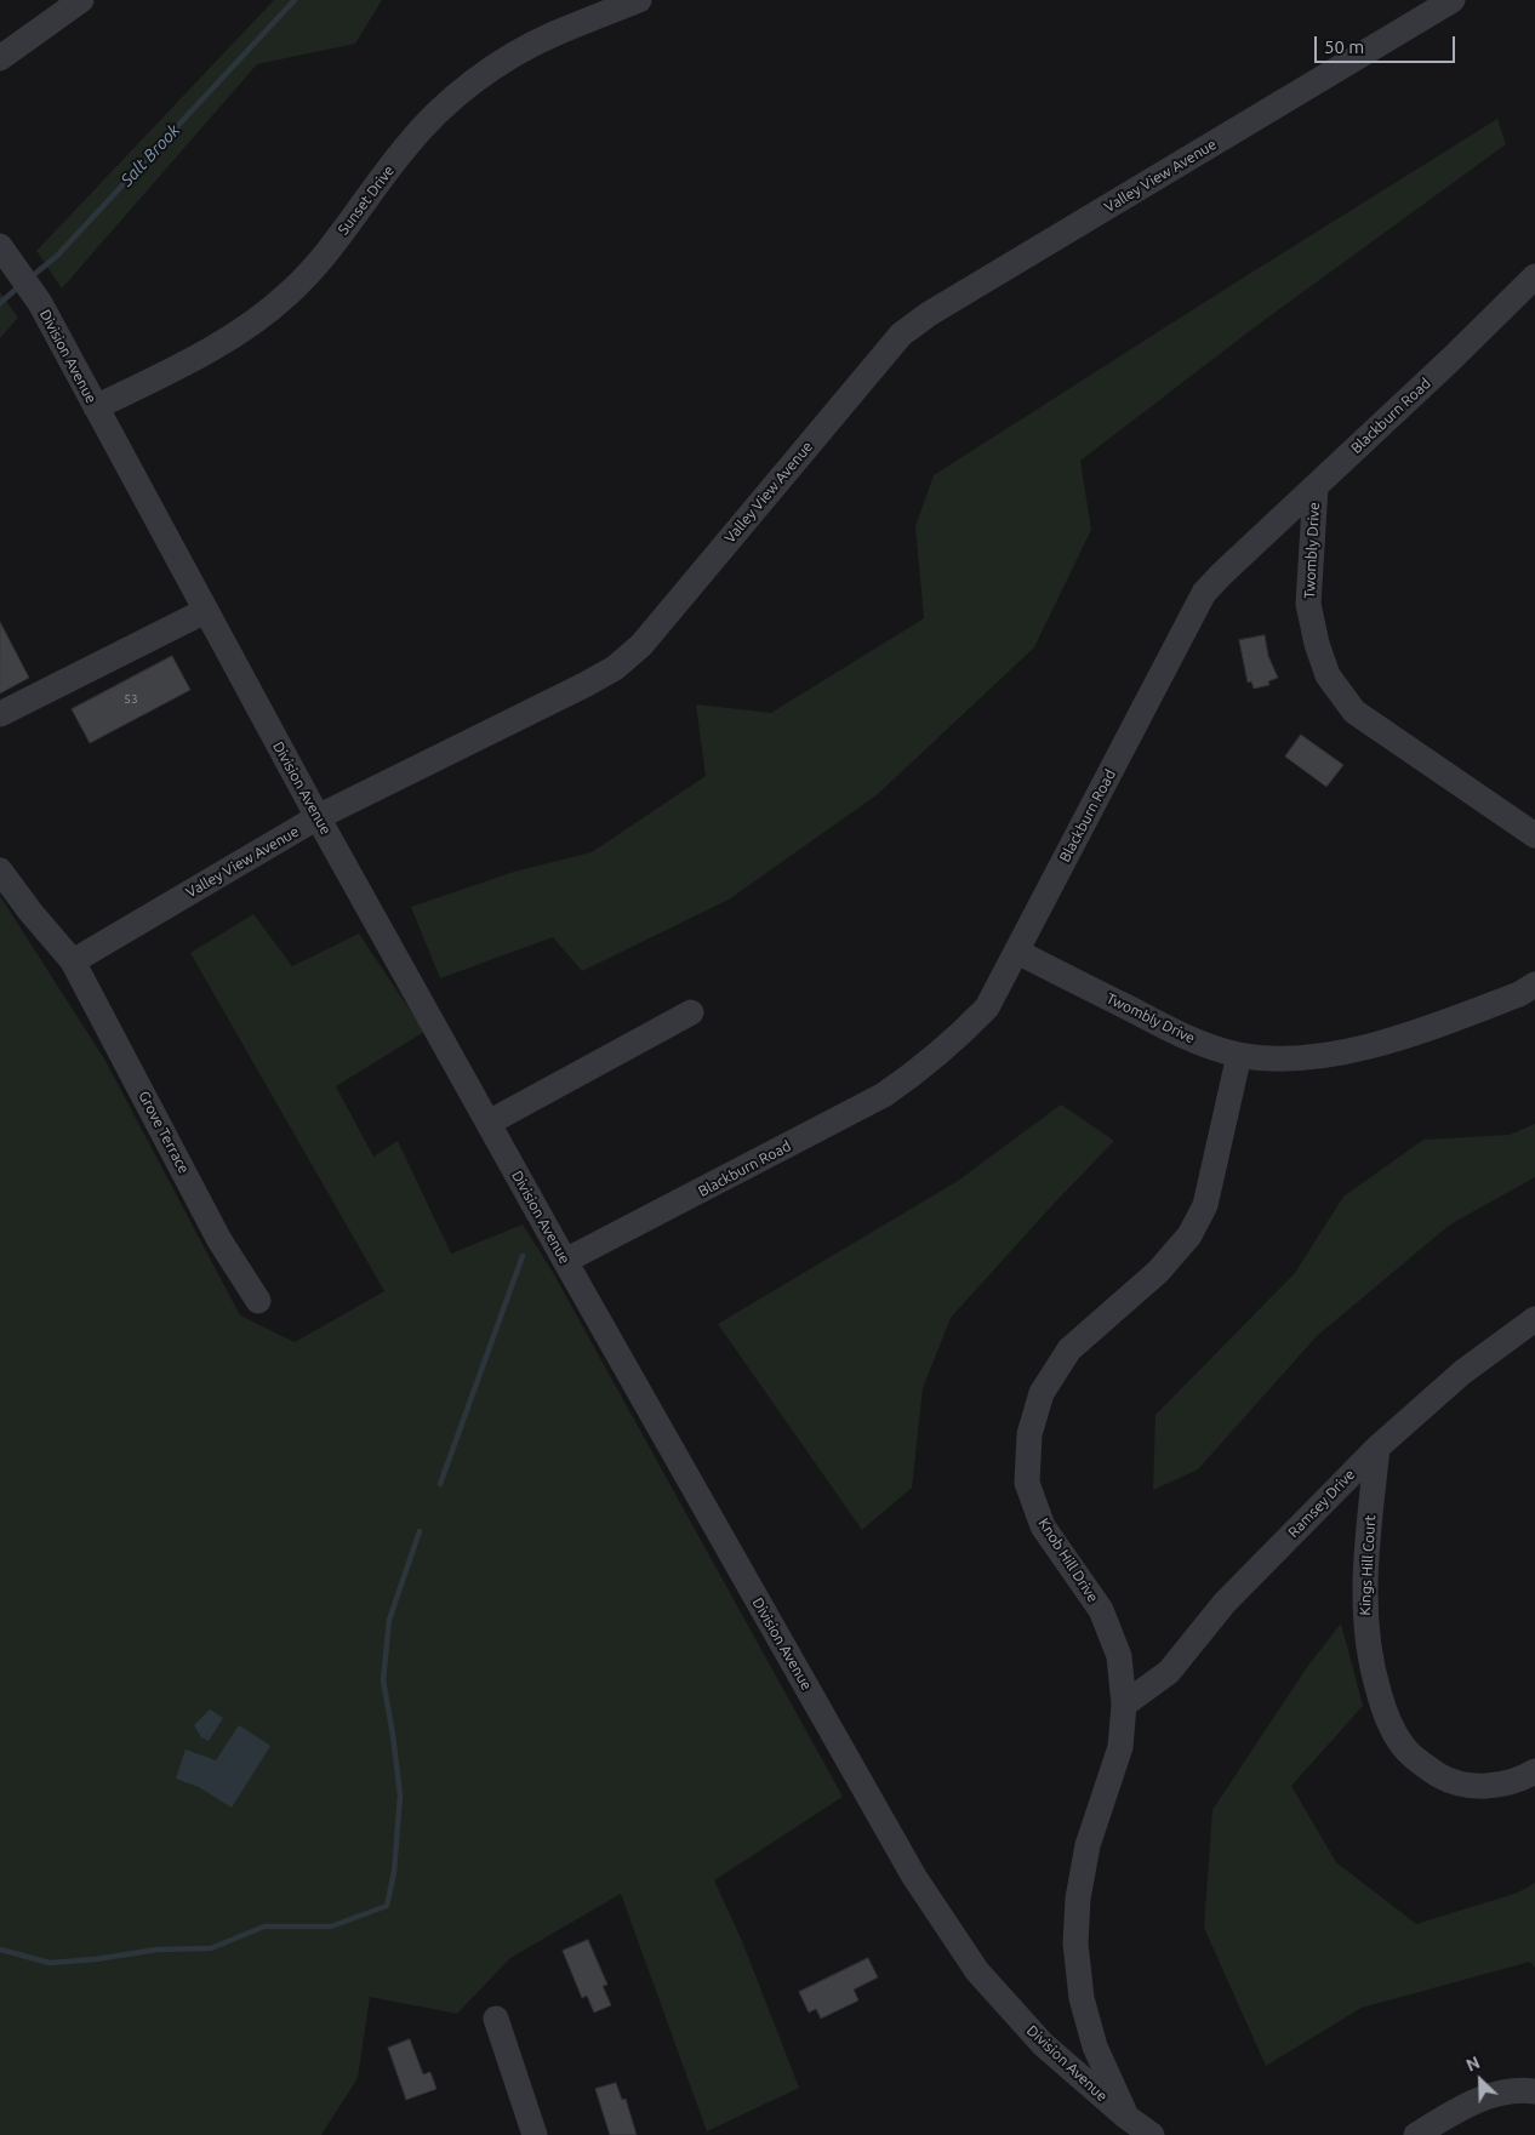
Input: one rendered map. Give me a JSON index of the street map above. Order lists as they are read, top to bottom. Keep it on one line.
{"streets":{"street":["Valley View Avenue","Sunset Drive","Division Avenue","Blackburn Road","Twombly Drive","Grove Terrace","Ramsey Drive","Knob Hill Drive","Kings Hill Court"]},"crossings":[["Valley View Avenue","Division Avenue"],["Valley View Avenue","Grove Terrace"],["Sunset Drive","Division Avenue"],["Division Avenue","Blackburn Road"],["Division Avenue","Knob Hill Drive"],["Blackburn Road","Twombly Drive"],["Twombly Drive","Knob Hill Drive"],["Ramsey Drive","Knob Hill Drive"],["Ramsey Drive","Kings Hill Court"]],"water":["Salt Brook"],"house_numbers":["53"],"scale_bar":"50 m","north":"top left"}
